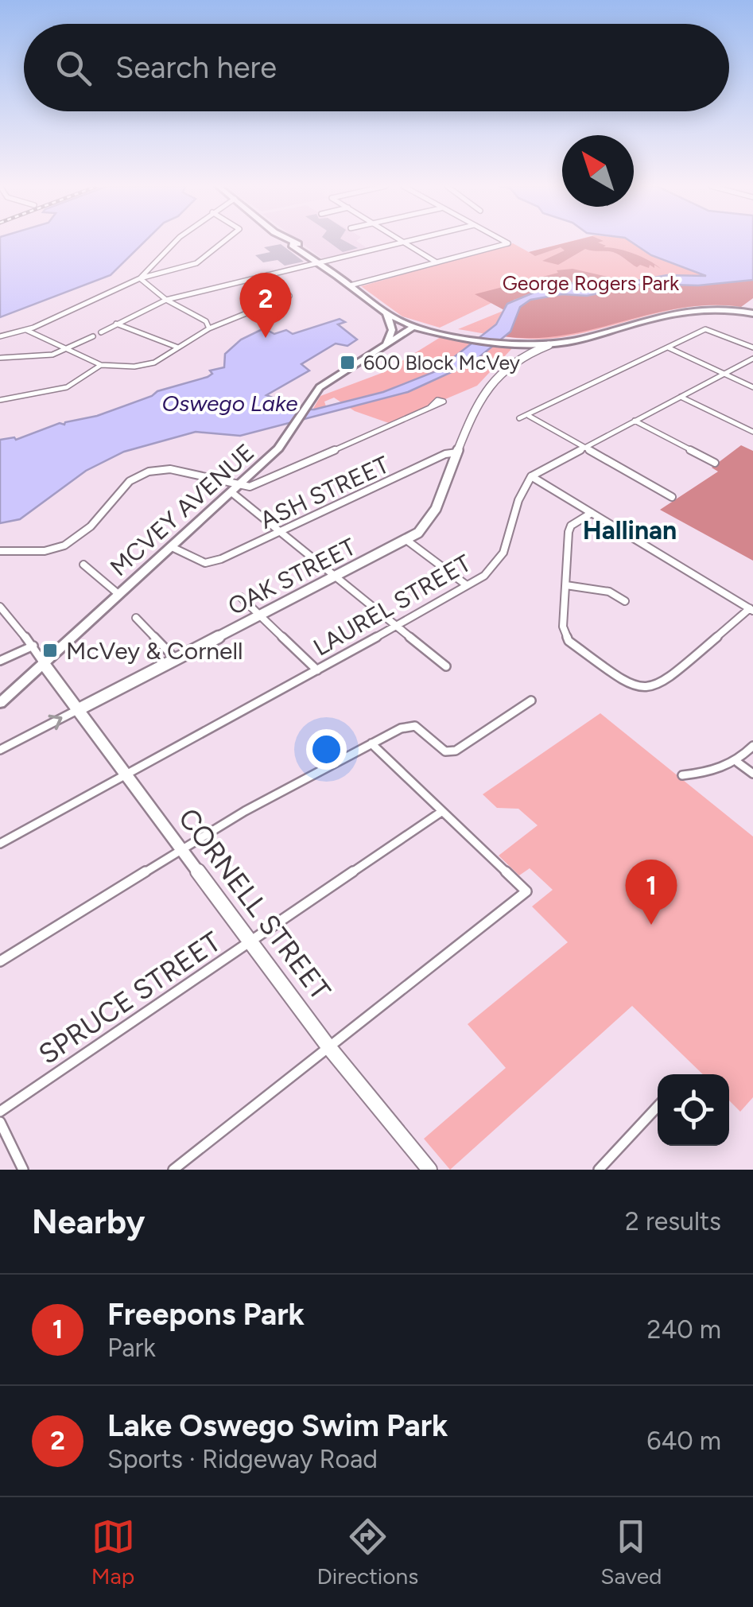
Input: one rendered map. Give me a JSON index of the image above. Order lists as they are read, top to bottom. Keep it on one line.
{"streets":{"main road":["MCVEY AVENUE"],"street":["ASH STREET","OAK STREET","LAUREL STREET","CORNELL STREET","SPRUCE STREET"]},"crossings":[["ASH STREET","MCVEY AVENUE"],["ASH STREET","OAK STREET"],["MCVEY AVENUE","CORNELL STREET"],["OAK STREET","CORNELL STREET"],["LAUREL STREET","CORNELL STREET"],["CORNELL STREET","SPRUCE STREET"]],"districts":["Hallinan"],"water":["Oswego Lake"],"parks":["George Rogers Park"],"places":{"transit":["600 Block McVey","McVey & Cornell"]},"north":"top left","page":{"search":"Search here","pins":["2","1"],"heading":["Nearby","2 results"],"list":[{"mark":"1","name":"Freepons Park","note":"Park","value":"240 m"},{"mark":"2","name":"Lake Oswego Swim Park","note":"Sports · Ridgeway Road","value":"640 m"}],"nav":["Map","Directions","Saved"]}}
